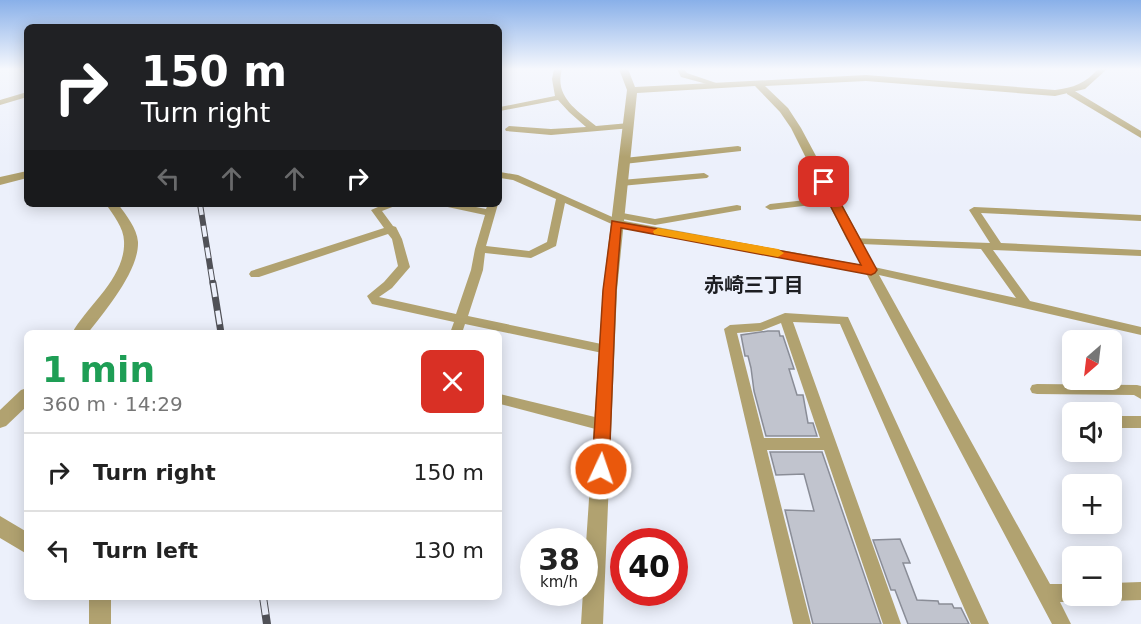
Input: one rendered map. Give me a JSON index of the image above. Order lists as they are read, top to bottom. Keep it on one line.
{"districts":["赤崎三丁目"],"north":"bottom left","page":{"turn":["150 m","Turn right"],"map_buttons":["+","−"],"heading":["1 min","360 m · 14:29"],"list":[{"name":"Turn right","value":"150 m"},{"name":"Turn left","value":"130 m"}],"speed":"38 km/h","limit":"40"}}
